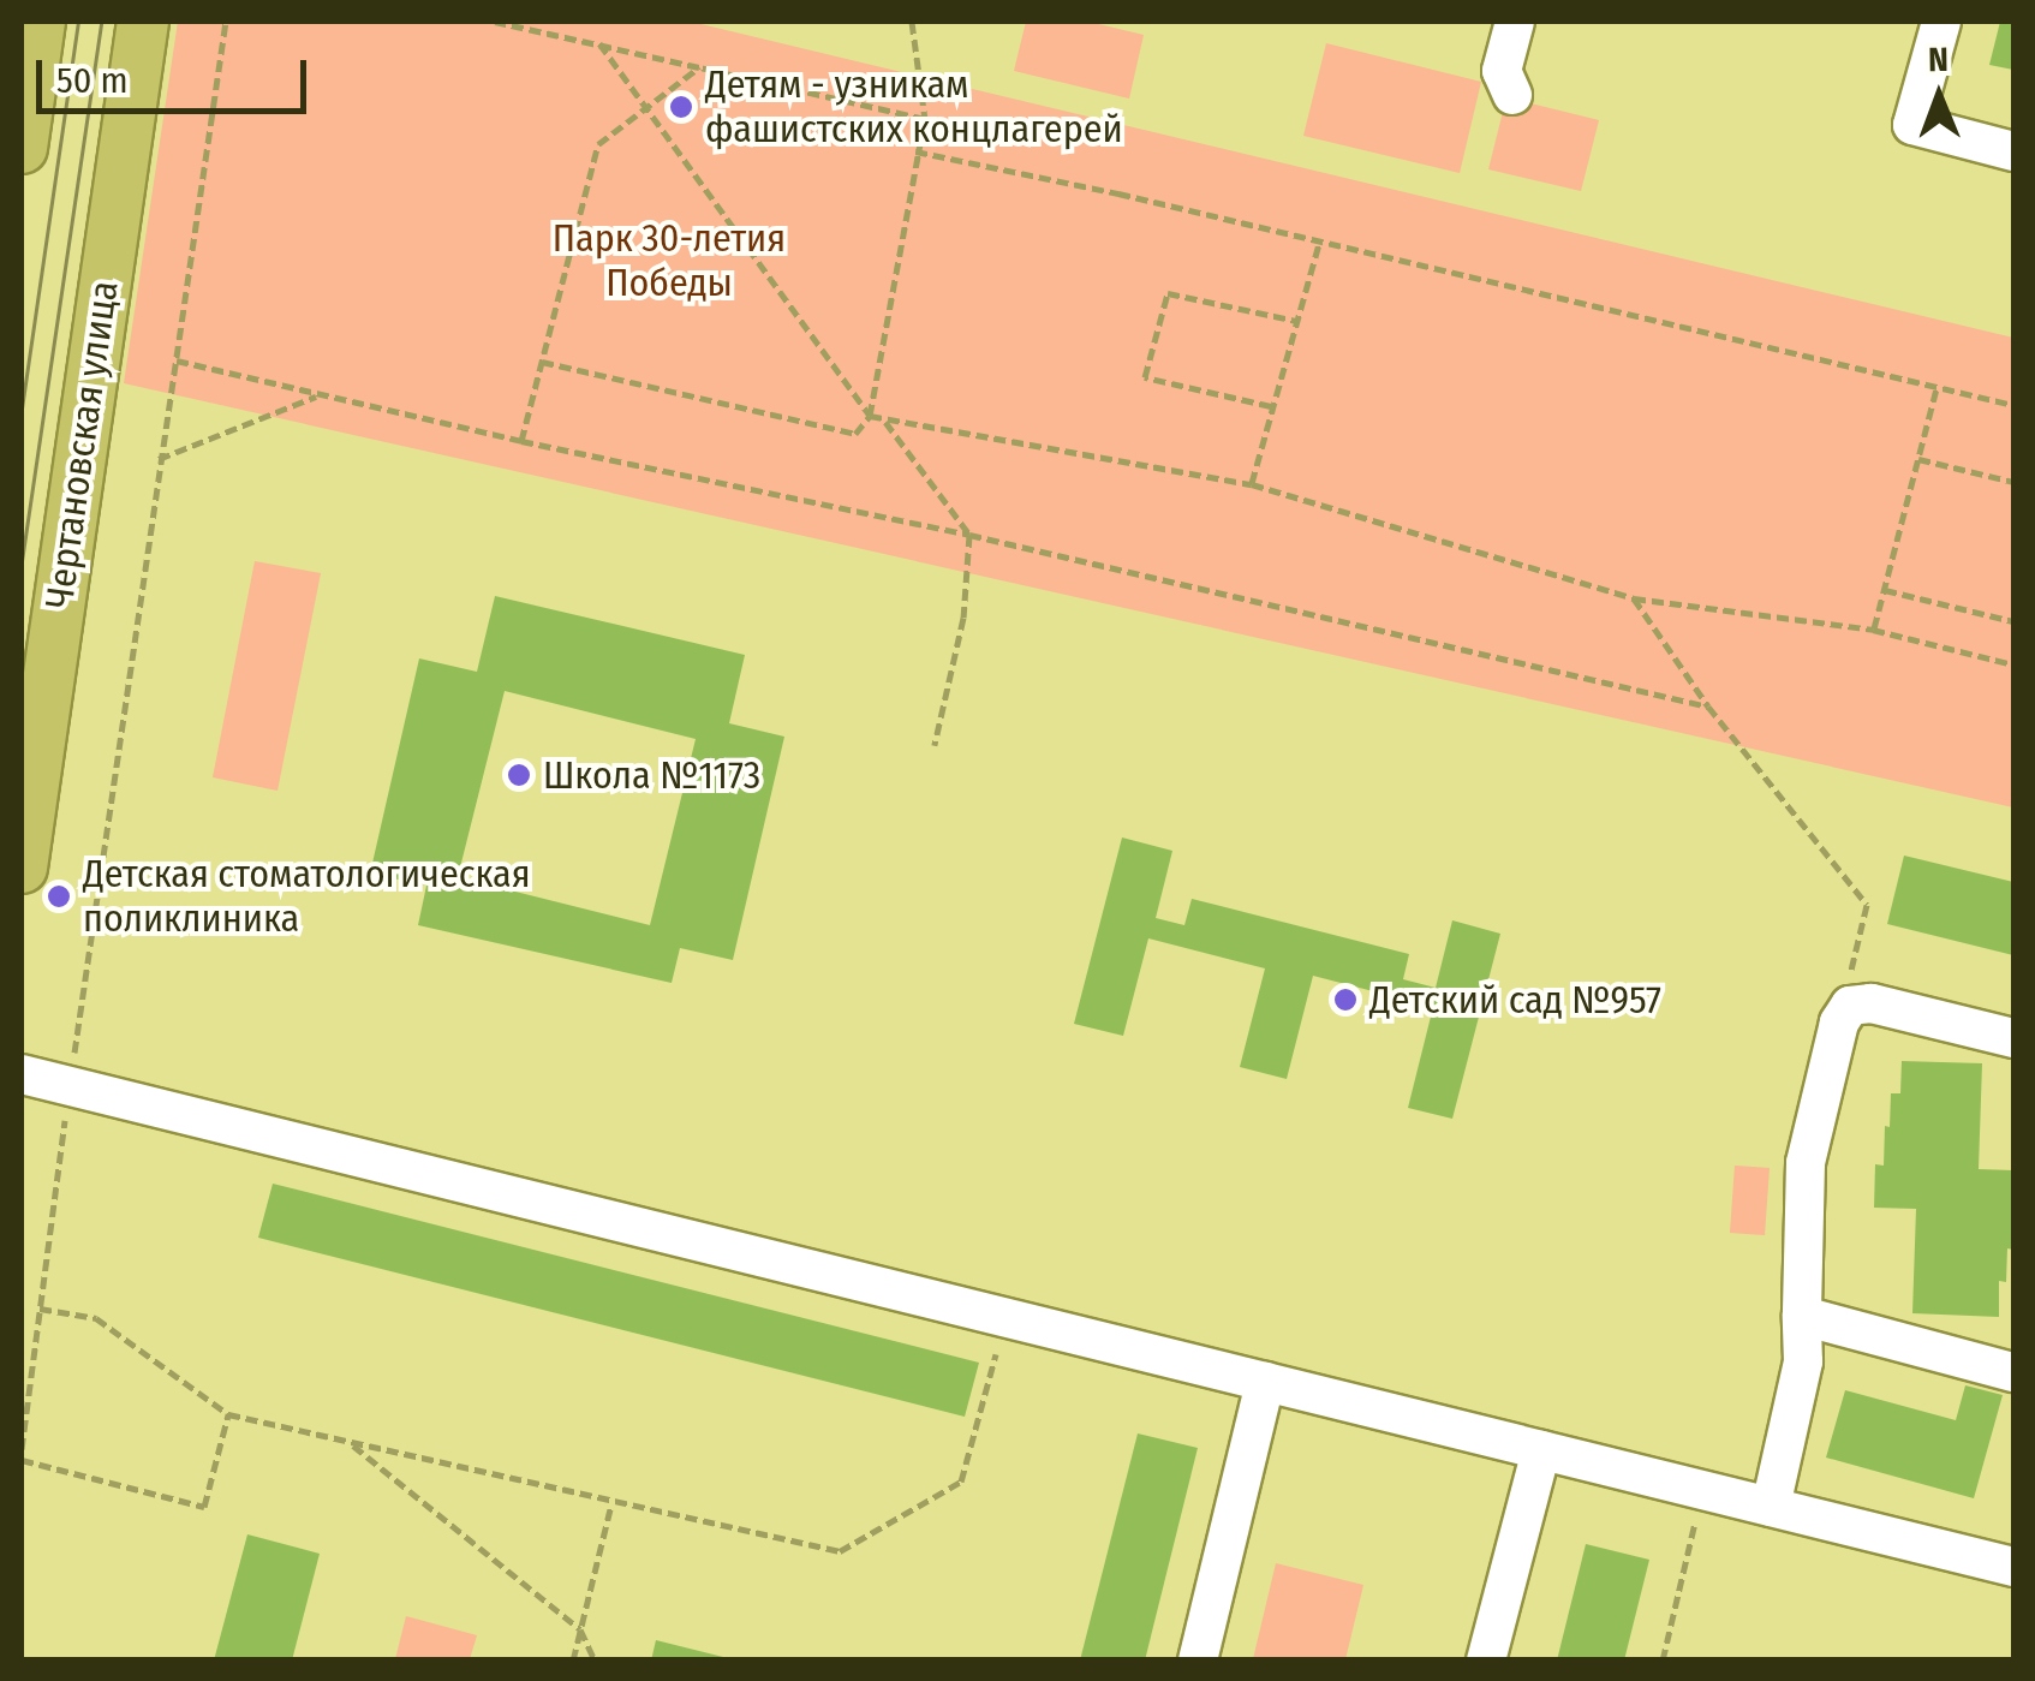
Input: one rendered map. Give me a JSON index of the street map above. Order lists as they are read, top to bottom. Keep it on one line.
{"streets":{"main road":["Чертановская улица"]},"parks":["Парк 30-летия Победы"],"places":["Детям - узникам фашистских концлагерей","Школа №1173","Детская стоматологическая поликлиника","Детский сад №957"],"scale_bar":"50 m","north":"top"}
